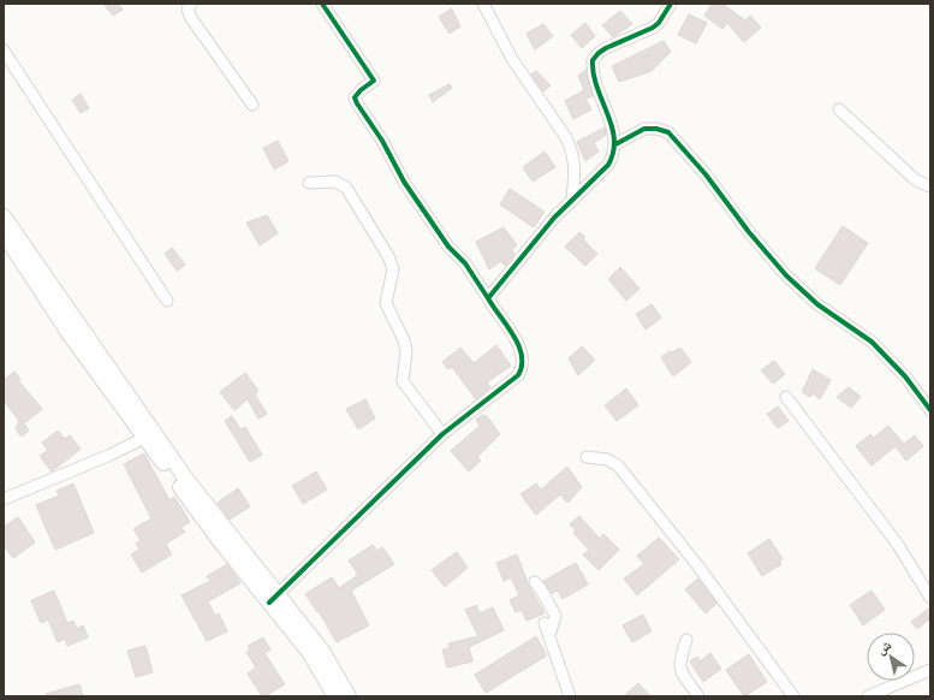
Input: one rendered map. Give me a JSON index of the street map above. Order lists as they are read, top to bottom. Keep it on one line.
{"north":"top left"}
